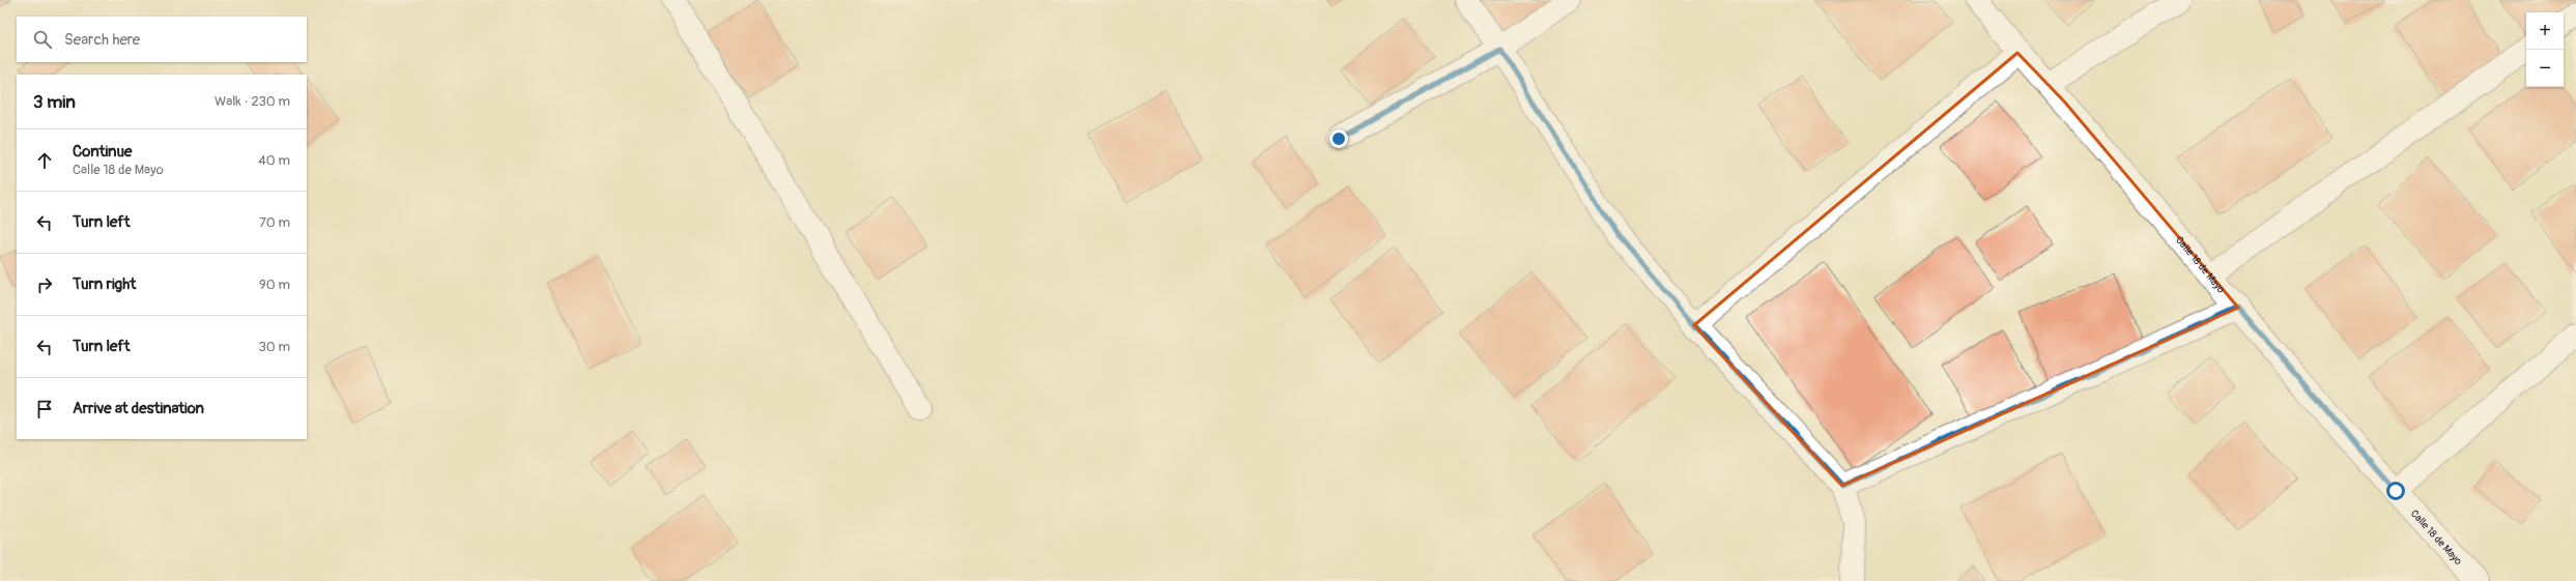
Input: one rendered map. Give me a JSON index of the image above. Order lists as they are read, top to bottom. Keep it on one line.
{"streets":{"street":["Calle 18 de Mayo"]},"page":{"map_buttons":["+","−"],"search":"Search here","heading":["3 min","Walk · 230 m"],"list":[["Continue","Calle 18 de Mayo","40 m"],["Turn left","70 m"],["Turn right","90 m"],["Turn left","30 m"],"Arrive at destination"]}}
